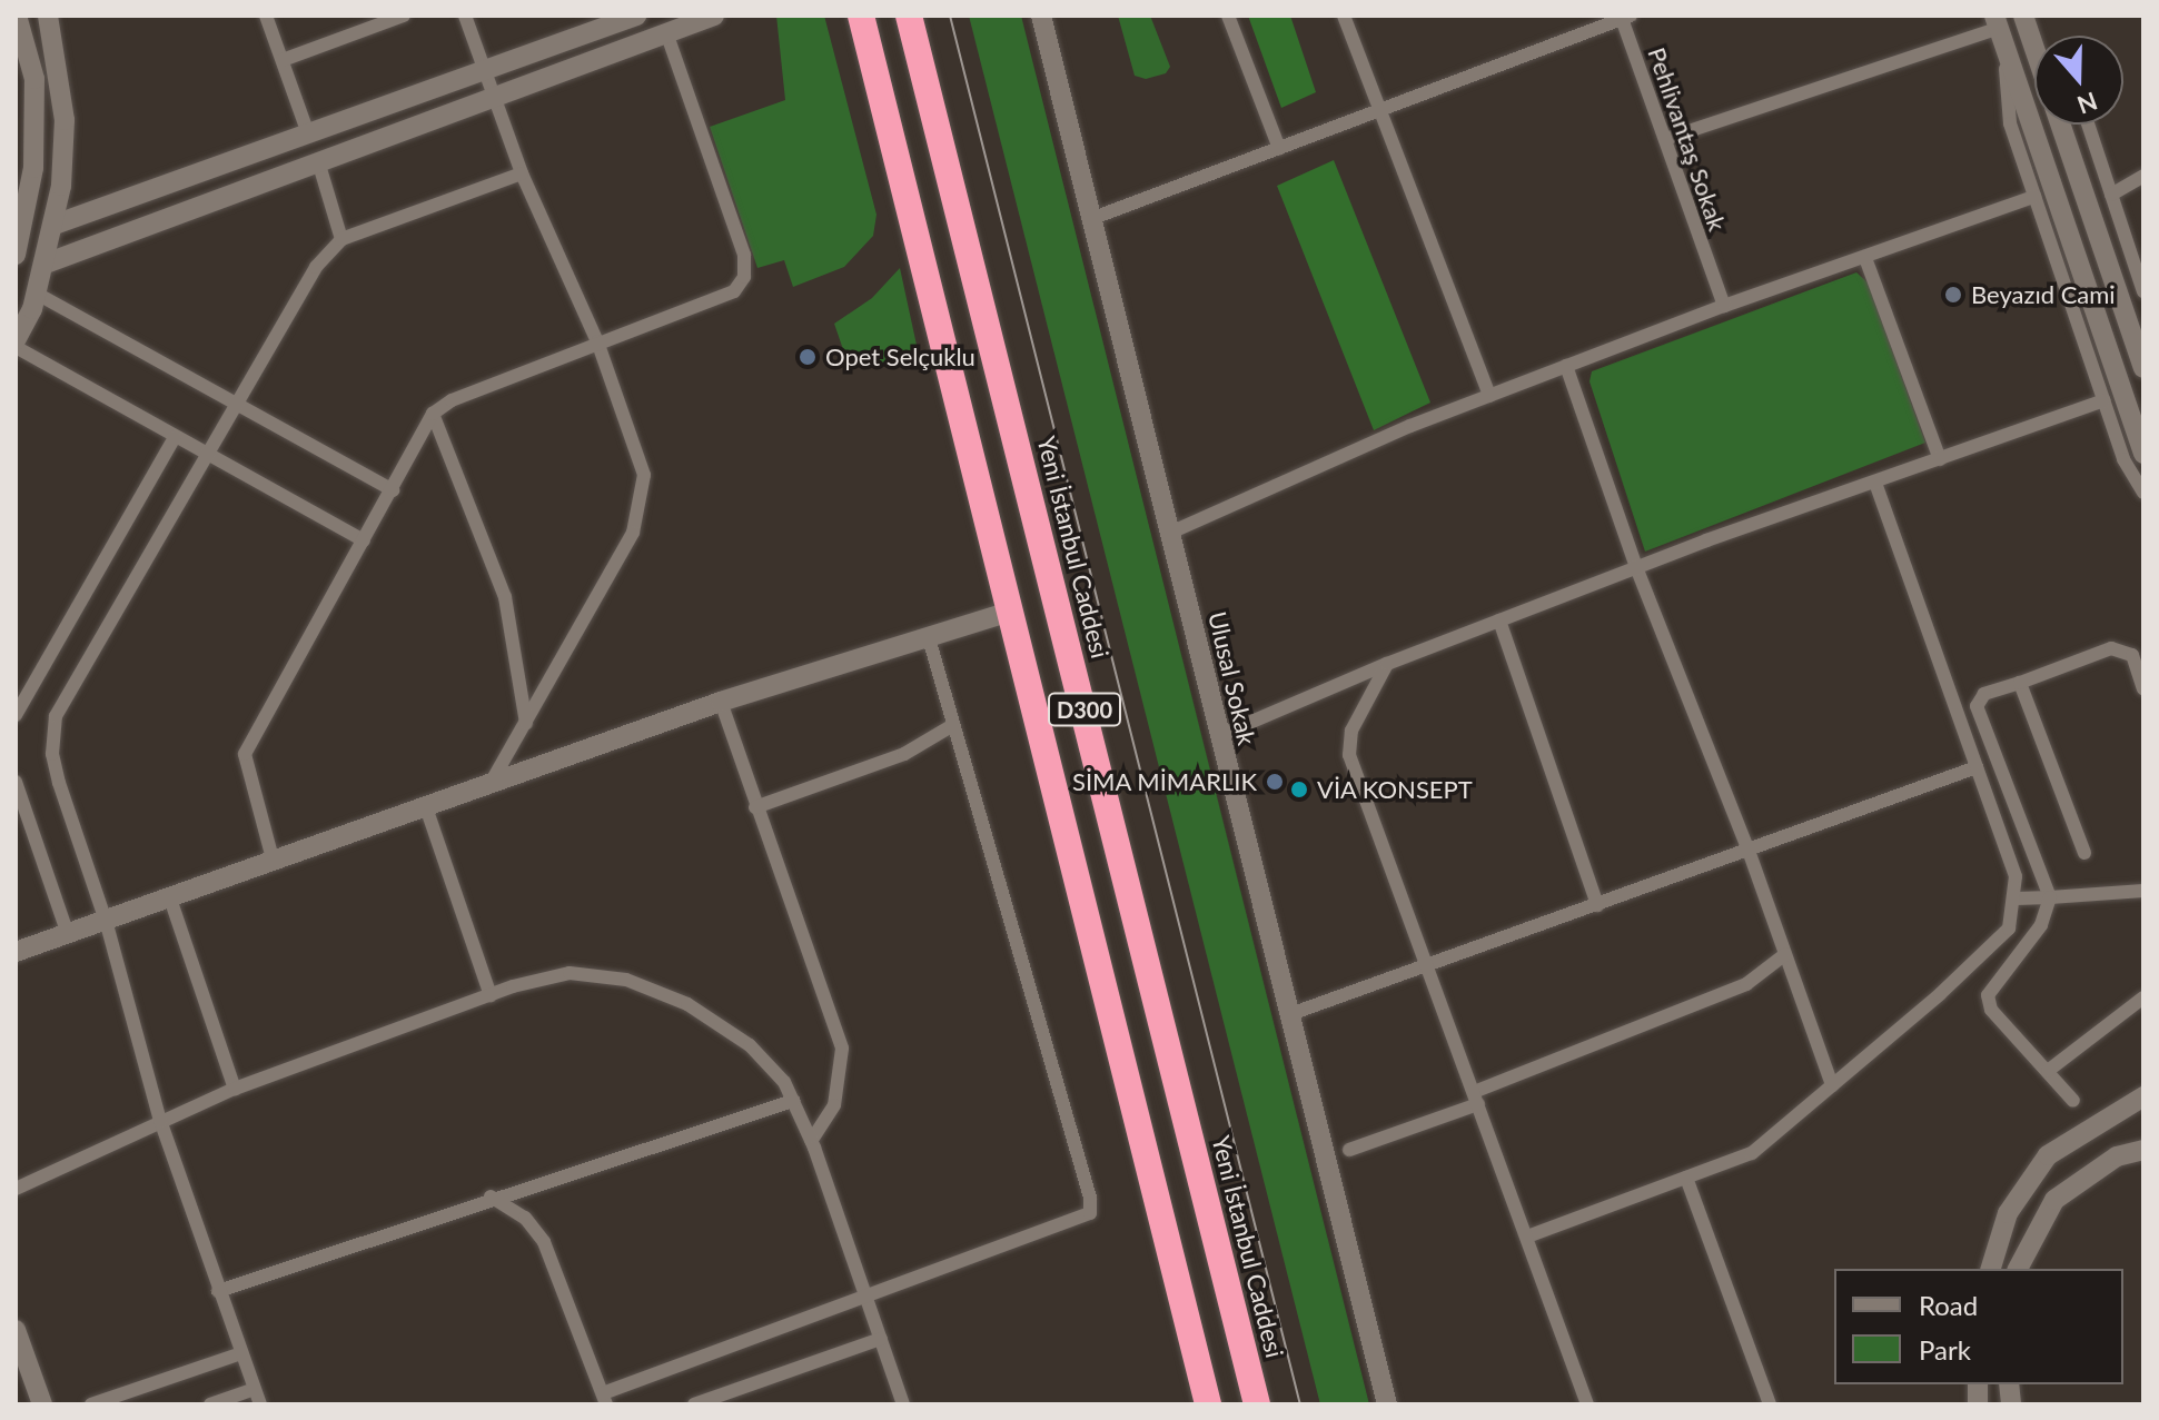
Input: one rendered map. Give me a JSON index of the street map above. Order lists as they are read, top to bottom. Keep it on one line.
{"streets":{"highway":["Yeni İstanbul Caddesi","D300"],"street":["Pehlivantaş Sokak","Ulusal Sokak"]},"places":["Beyazıd Cami","Opet Selçuklu","SİMA MİMARLIK","VİA KONSEPT"],"legend":["Road","Park"],"north":"bottom"}
